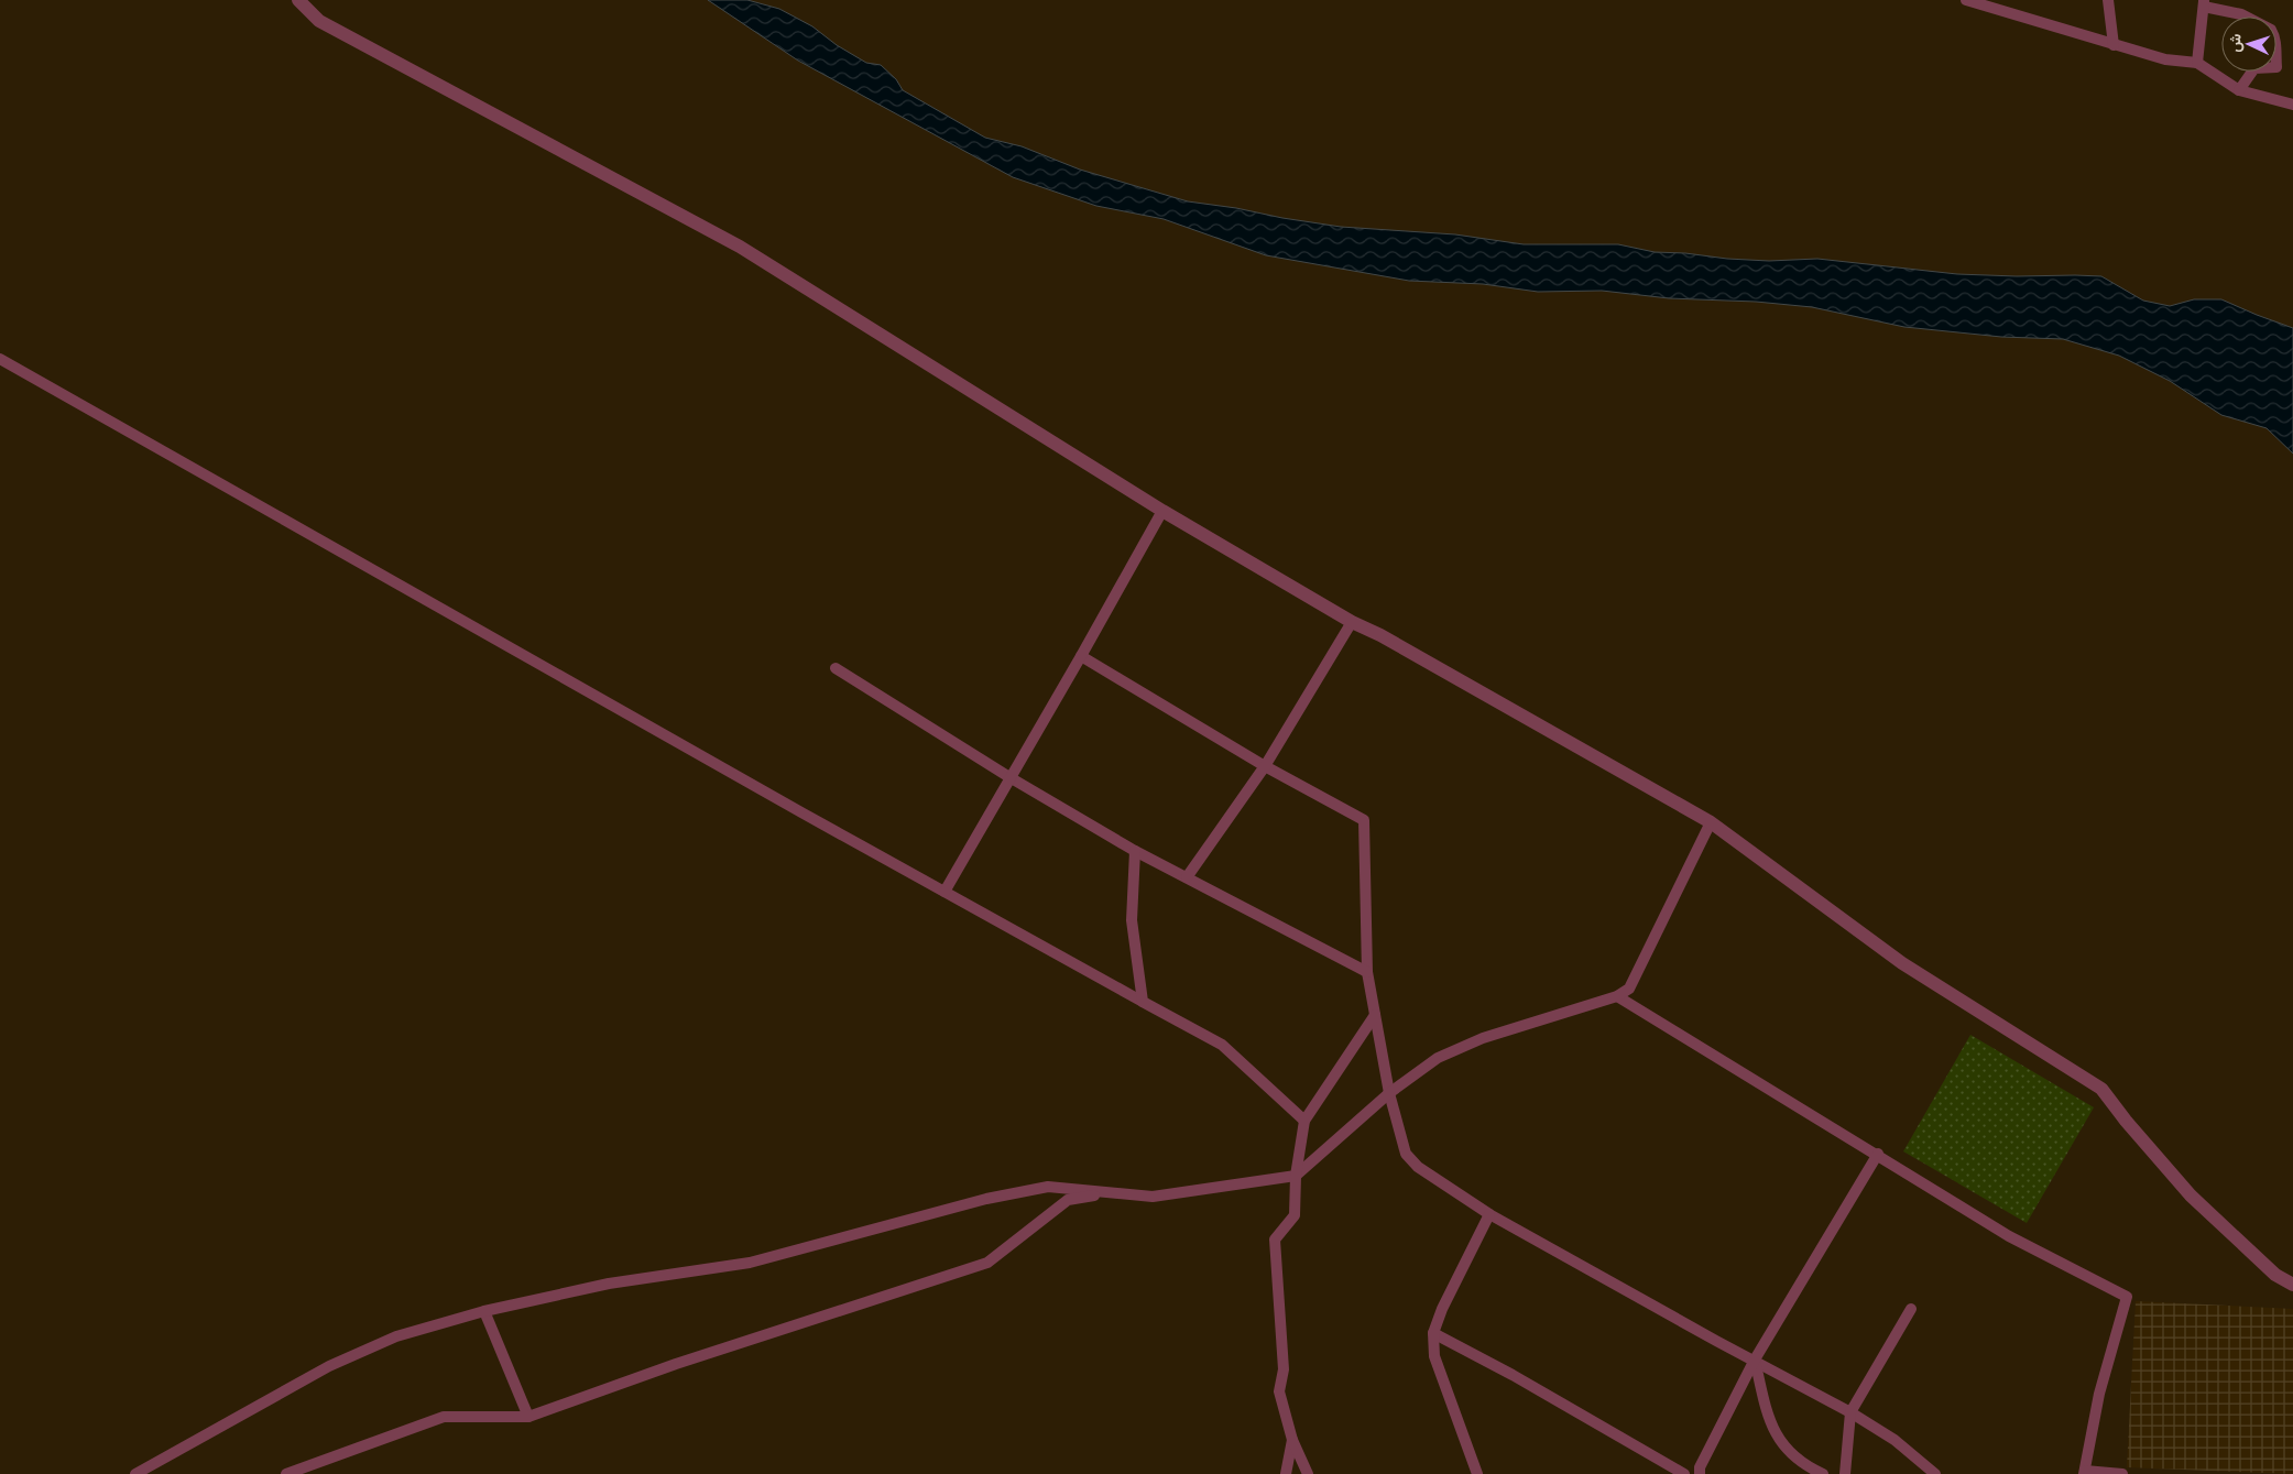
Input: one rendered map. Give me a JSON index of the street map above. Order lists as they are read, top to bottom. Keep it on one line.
{"north":"left"}
